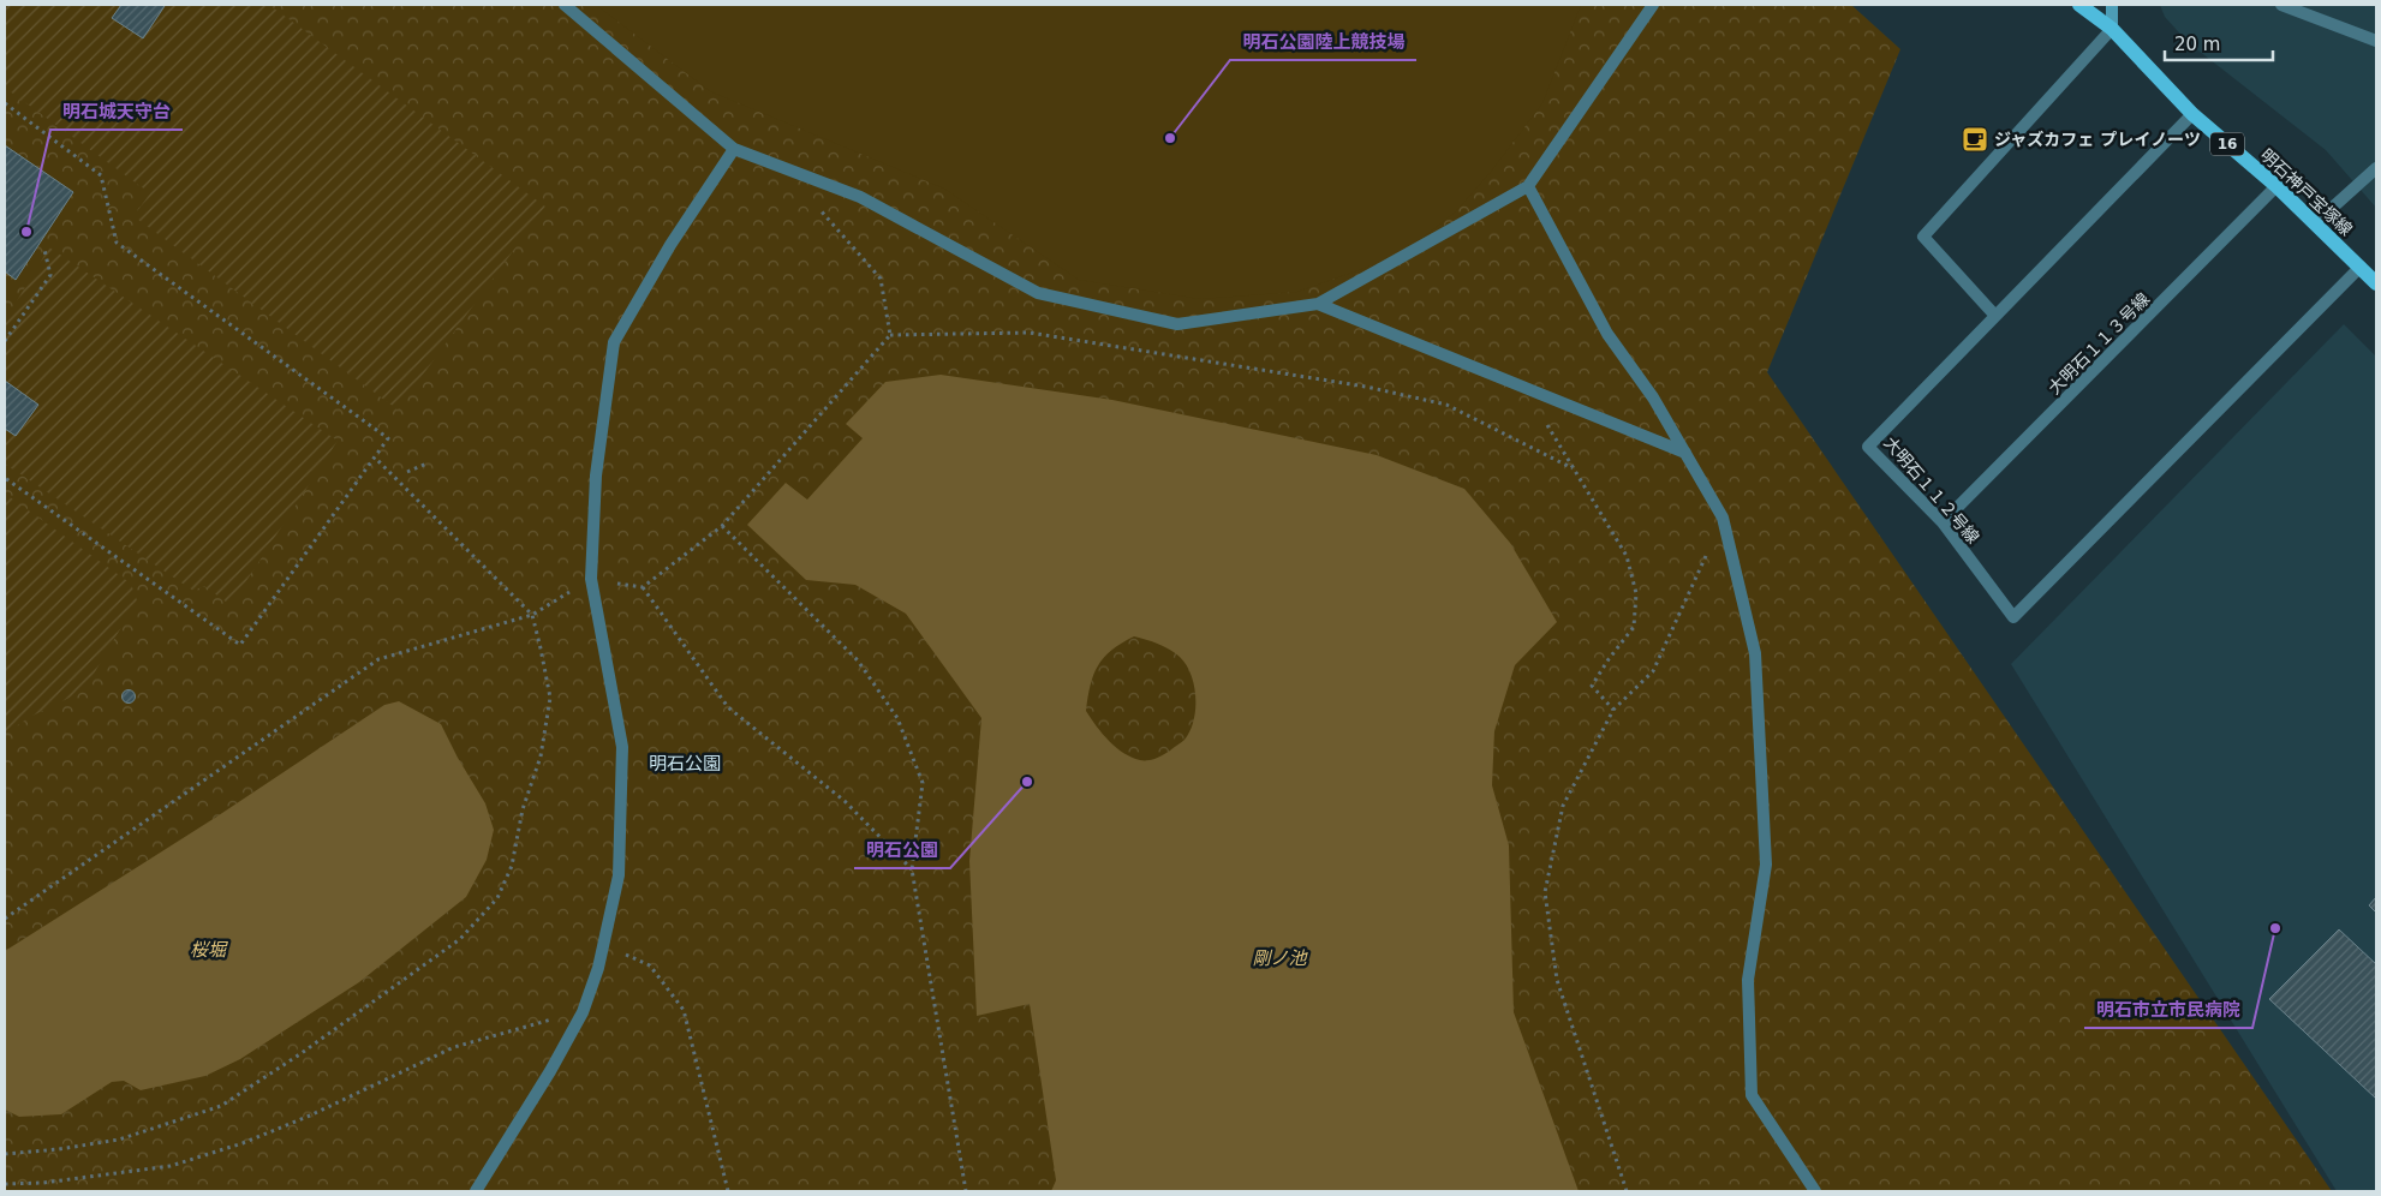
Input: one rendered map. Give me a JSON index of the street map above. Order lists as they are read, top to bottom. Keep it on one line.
{"streets":{"main road":["16","明石神戸宝塚線"],"street":["大明石１１３号線","大明石１１２号線"]},"crossings":[["明石神戸宝塚線","大明石１１３号線"],["明石神戸宝塚線","大明石１１２号線"],["大明石１１３号線","大明石１１２号線"]],"districts":["明石公園"],"water":["桜堀","剛ノ池"],"places":{"other":["明石公園陸上競技場","明石城天守台","明石公園","明石市立市民病院"],"cafe":["ジャズカフェ プレイノーツ"]},"scale_bar":"20 m"}
